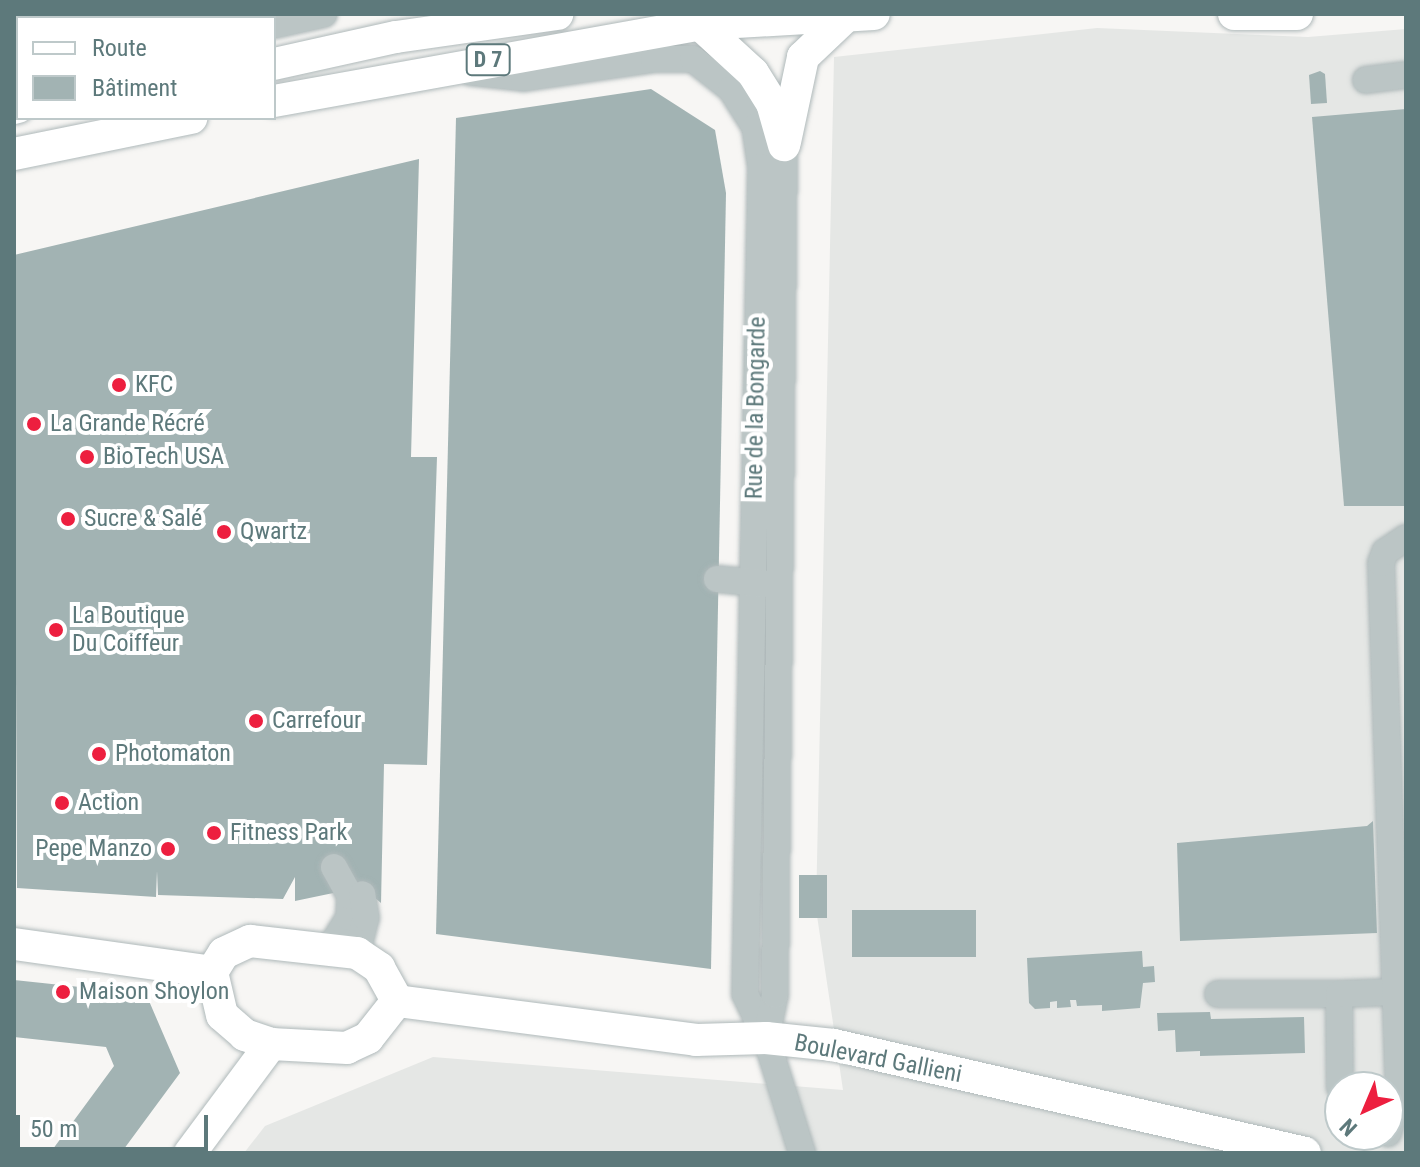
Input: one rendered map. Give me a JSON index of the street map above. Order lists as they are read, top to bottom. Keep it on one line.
{"streets":{"main road":["D 7","Boulevard Gallieni"],"street":["Rue de la Bongarde"]},"crossings":[["D 7","Rue de la Bongarde"],["Rue de la Bongarde","Boulevard Gallieni"]],"places":["KFC","La Grande Récré","BioTech USA","Sucre & Salé","Qwartz","La Boutique Du Coiffeur","Carrefour","Photomaton","Action","Fitness Park","Pepe Manzo","Maison Shoylon"],"legend":["Route","Bâtiment"],"scale_bar":"50 m","north":"bottom left"}
